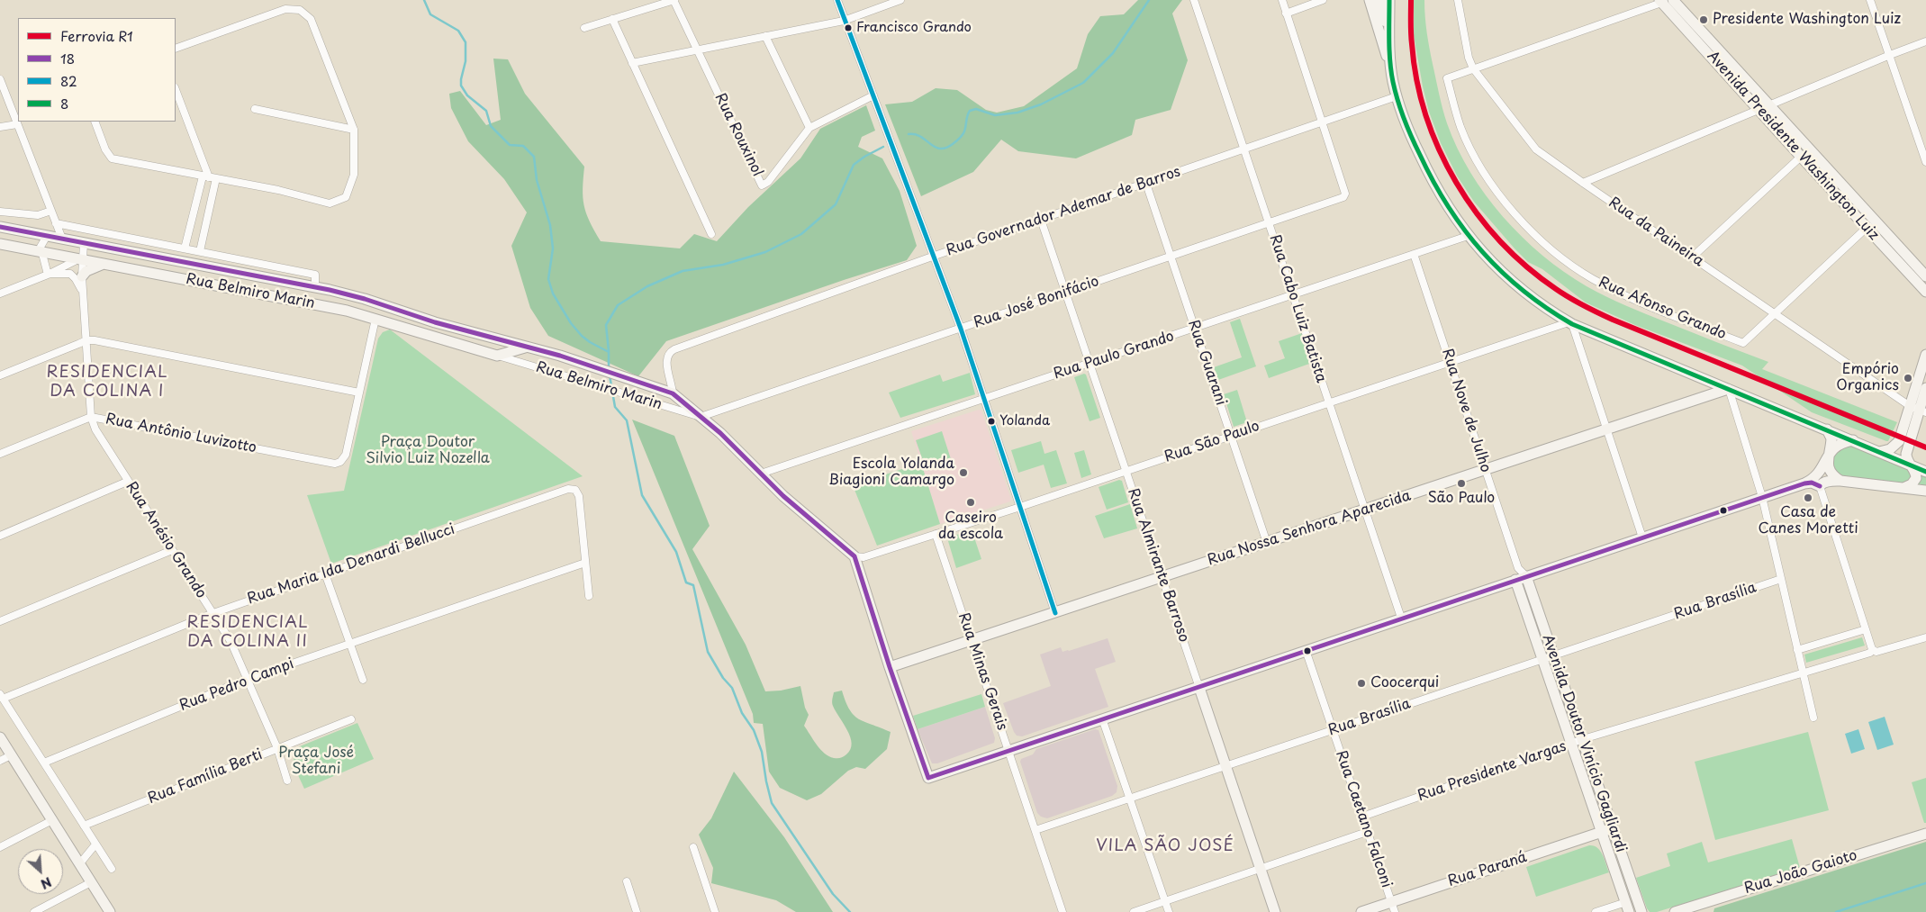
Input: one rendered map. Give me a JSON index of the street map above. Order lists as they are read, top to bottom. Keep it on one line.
{"streets":{"street":["Rua Rouxinol","Avenida Presidente Washington Luiz","Rua Governador Ademar de Barros","Rua da Paineira","Rua Belmiro Marin","Rua José Bonifácio","Rua Cabo Luiz Batista","Rua Afonso Grando","Rua Paulo Grando","Rua Guarani","Rua Nove de Julho","Rua Antônio Luvizotto","Rua São Paulo","Rua Nossa Senhora Aparecida","Rua Anésio Grando","Rua Maria Ida Denardi Bellucci","Rua Almirante Barroso","Rua Brasília","Rua Minas Gerais","Rua Pedro Campi","Avenida Doutor Vinício Gagliardi","Rua Presidente Vargas","Rua Família Berti","Rua Caetano Falconi","Rua Paraná","Rua João Gaioto"]},"crossings":[["Rua Governador Ademar de Barros","Rua José Bonifácio"],["Rua Governador Ademar de Barros","Rua Cabo Luiz Batista"],["Rua Governador Ademar de Barros","Rua Guarani"],["Rua Governador Ademar de Barros","Rua Almirante Barroso"],["Rua da Paineira","Rua Afonso Grando"],["Rua Belmiro Marin","Rua José Bonifácio"],["Rua Belmiro Marin","Rua Anésio Grando"],["Rua José Bonifácio","Rua Cabo Luiz Batista"],["Rua José Bonifácio","Rua Guarani"],["Rua José Bonifácio","Rua Almirante Barroso"],["Rua Cabo Luiz Batista","Rua Paulo Grando"],["Rua Cabo Luiz Batista","Rua São Paulo"],["Rua Cabo Luiz Batista","Rua Nossa Senhora Aparecida"],["Rua Paulo Grando","Rua Guarani"],["Rua Paulo Grando","Rua Nove de Julho"],["Rua Paulo Grando","Rua Almirante Barroso"],["Rua Guarani","Rua São Paulo"],["Rua Guarani","Rua Nossa Senhora Aparecida"],["Rua Nove de Julho","Rua São Paulo"],["Rua Nove de Julho","Rua Nossa Senhora Aparecida"],["Rua Nove de Julho","Avenida Doutor Vinício Gagliardi"],["Rua Antônio Luvizotto","Rua Anésio Grando"],["Rua São Paulo","Rua Almirante Barroso"],["Rua São Paulo","Rua Minas Gerais"],["Rua Nossa Senhora Aparecida","Rua Almirante Barroso"],["Rua Nossa Senhora Aparecida","Rua Minas Gerais"],["Rua Anésio Grando","Rua Maria Ida Denardi Bellucci"],["Rua Anésio Grando","Rua Pedro Campi"],["Rua Anésio Grando","Rua Família Berti"],["Rua Maria Ida Denardi Bellucci","Rua Pedro Campi"],["Rua Almirante Barroso","Rua Brasília"],["Rua Brasília","Rua Minas Gerais"],["Rua Brasília","Avenida Doutor Vinício Gagliardi"],["Rua Brasília","Rua Caetano Falconi"],["Avenida Doutor Vinício Gagliardi","Rua Presidente Vargas"],["Avenida Doutor Vinício Gagliardi","Rua Paraná"],["Rua Presidente Vargas","Rua Caetano Falconi"],["Rua Caetano Falconi","Rua Paraná"]],"districts":["RESIDENCIAL DA COLINA I","RESIDENCIAL DA COLINA II","VILA SÃO JOSÉ"],"parks":["Praça Doutor Silvio Luiz Nozella","Praça José Stefani"],"places":["Presidente Washington Luiz","Francisco Grando","Empório Organics","Yolanda","Escola Yolanda Biagioni Camargo","São Paulo","Casa de Canes Moretti","Caseiro da escola","Coocerqui"],"lines":["rail line R1","transit line 82","transit line 8","transit line 18"],"legend":["Ferrovia R1","18","82","8"],"north":"bottom right"}
